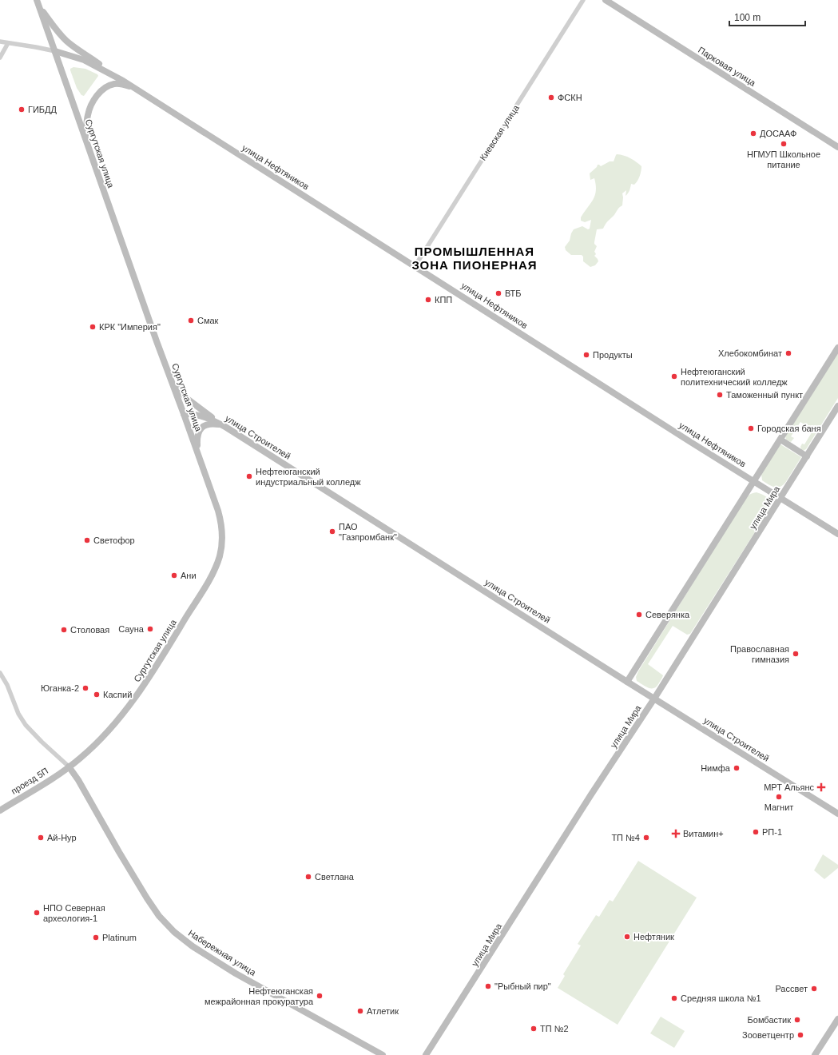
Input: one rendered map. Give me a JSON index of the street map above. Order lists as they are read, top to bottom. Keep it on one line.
{"streets":{"main road":["Парковая улица","Сургутская улица","улица Нефтяников","улица Строителей","улица Мира","проезд 5П","Набережная улица"],"street":["Киевская улица"]},"crossings":[["Киевская улица","улица Нефтяников"],["Сургутская улица","улица Нефтяников"],["Сургутская улица","улица Строителей"],["Сургутская улица","проезд 5П"],["Сургутская улица","Набережная улица"],["улица Нефтяников","улица Мира"],["улица Строителей","улица Мира"],["проезд 5П","Набережная улица"]],"districts":["ПРОМЫШЛЕННАЯ ЗОНА ПИОНЕРНАЯ"],"places":{"other":["ФСКН","ГИБДД","ДОСААФ","НГМУП Школьное питание","ВТБ","КПП","Смак","КРК \"Империя\"","Хлебокомбинат","Продукты","Нефтеюганский политехнический колледж","Таможенный пункт","Городская баня","Нефтеюганский индустриальный колледж","ПАО \"Газпромбанк\"","Светофор","Ани","Северянка","Сауна","Столовая","Православная гимназия","Юганка-2","Каспий","Нимфа","Магнит","РП-1","Ай-Нур","ТП №4","Светлана","НПО Северная археология-1","Нефтяник","Platinum","\"Рыбный пир\"","Рассвет","Нефтеюганская межрайонная прокуратура","Средняя школа №1","Атлетик","Бомбастик","ТП №2","Зооветцентр"],"health":["МРТ Альянс","Витамин+"]},"scale_bar":"100 m"}
